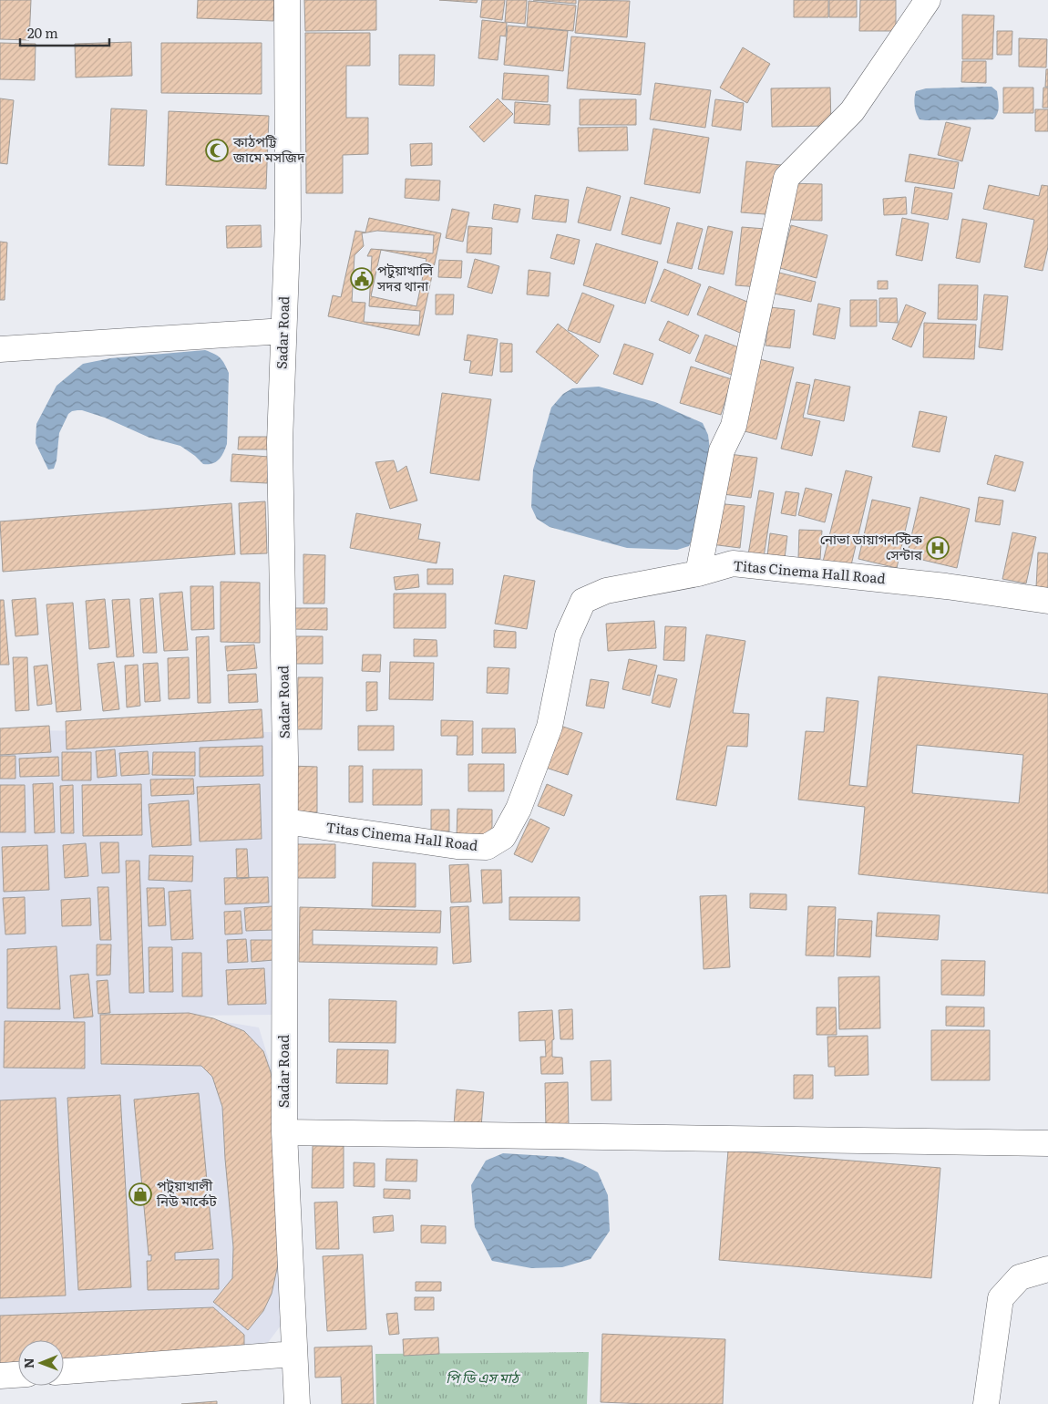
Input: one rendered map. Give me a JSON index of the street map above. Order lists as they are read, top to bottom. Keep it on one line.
{"streets":{"street":["Sadar Road","Titas Cinema Hall Road"]},"crossings":[["Sadar Road","Titas Cinema Hall Road"]],"parks":["পি ডি এস মাঠ"],"places":{"mosque":["কাঠপট্টি জামে মসজিদ"],"public building":["পটুয়াখালি সদর থানা"],"hospital":["নোভা ডায়াগনস্টিক সেন্টার"],"shop":["পটুয়াখালী নিউ মার্কেট"]},"scale_bar":"20 m","north":"left"}
